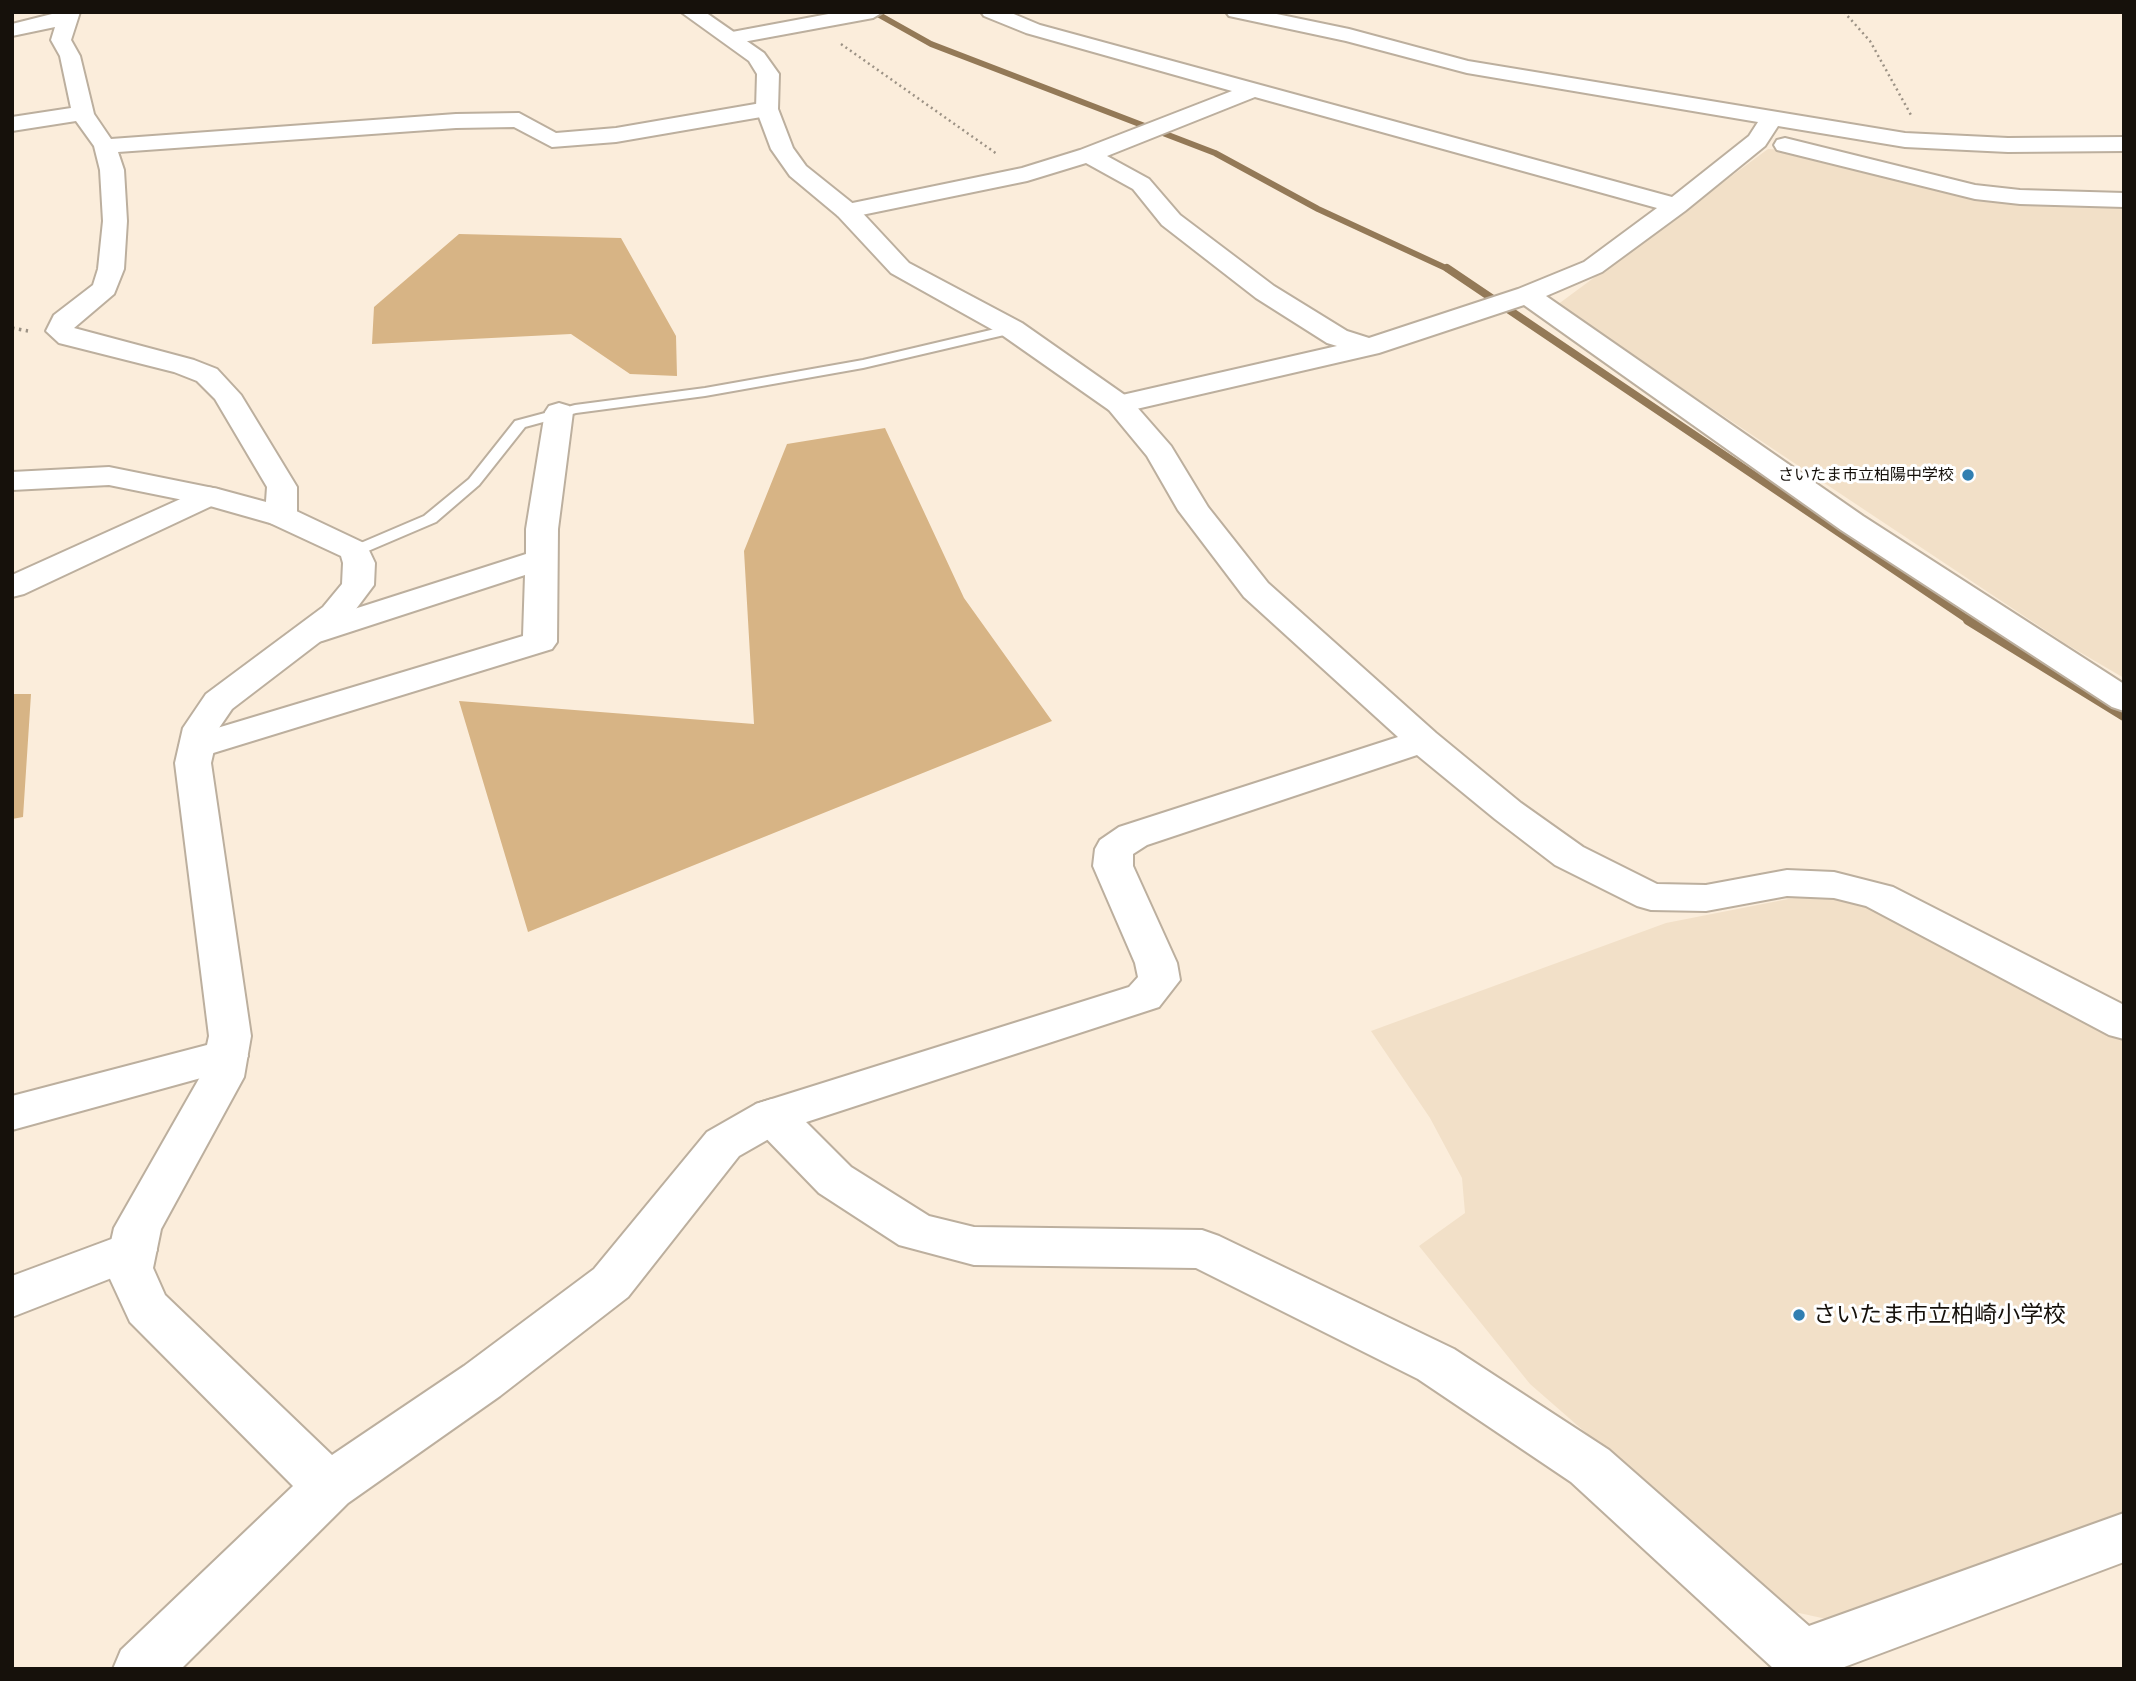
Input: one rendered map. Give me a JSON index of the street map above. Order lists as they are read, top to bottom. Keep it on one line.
{"places":["さいたま市立柏陽中学校","さいたま市立柏崎小学校"]}
